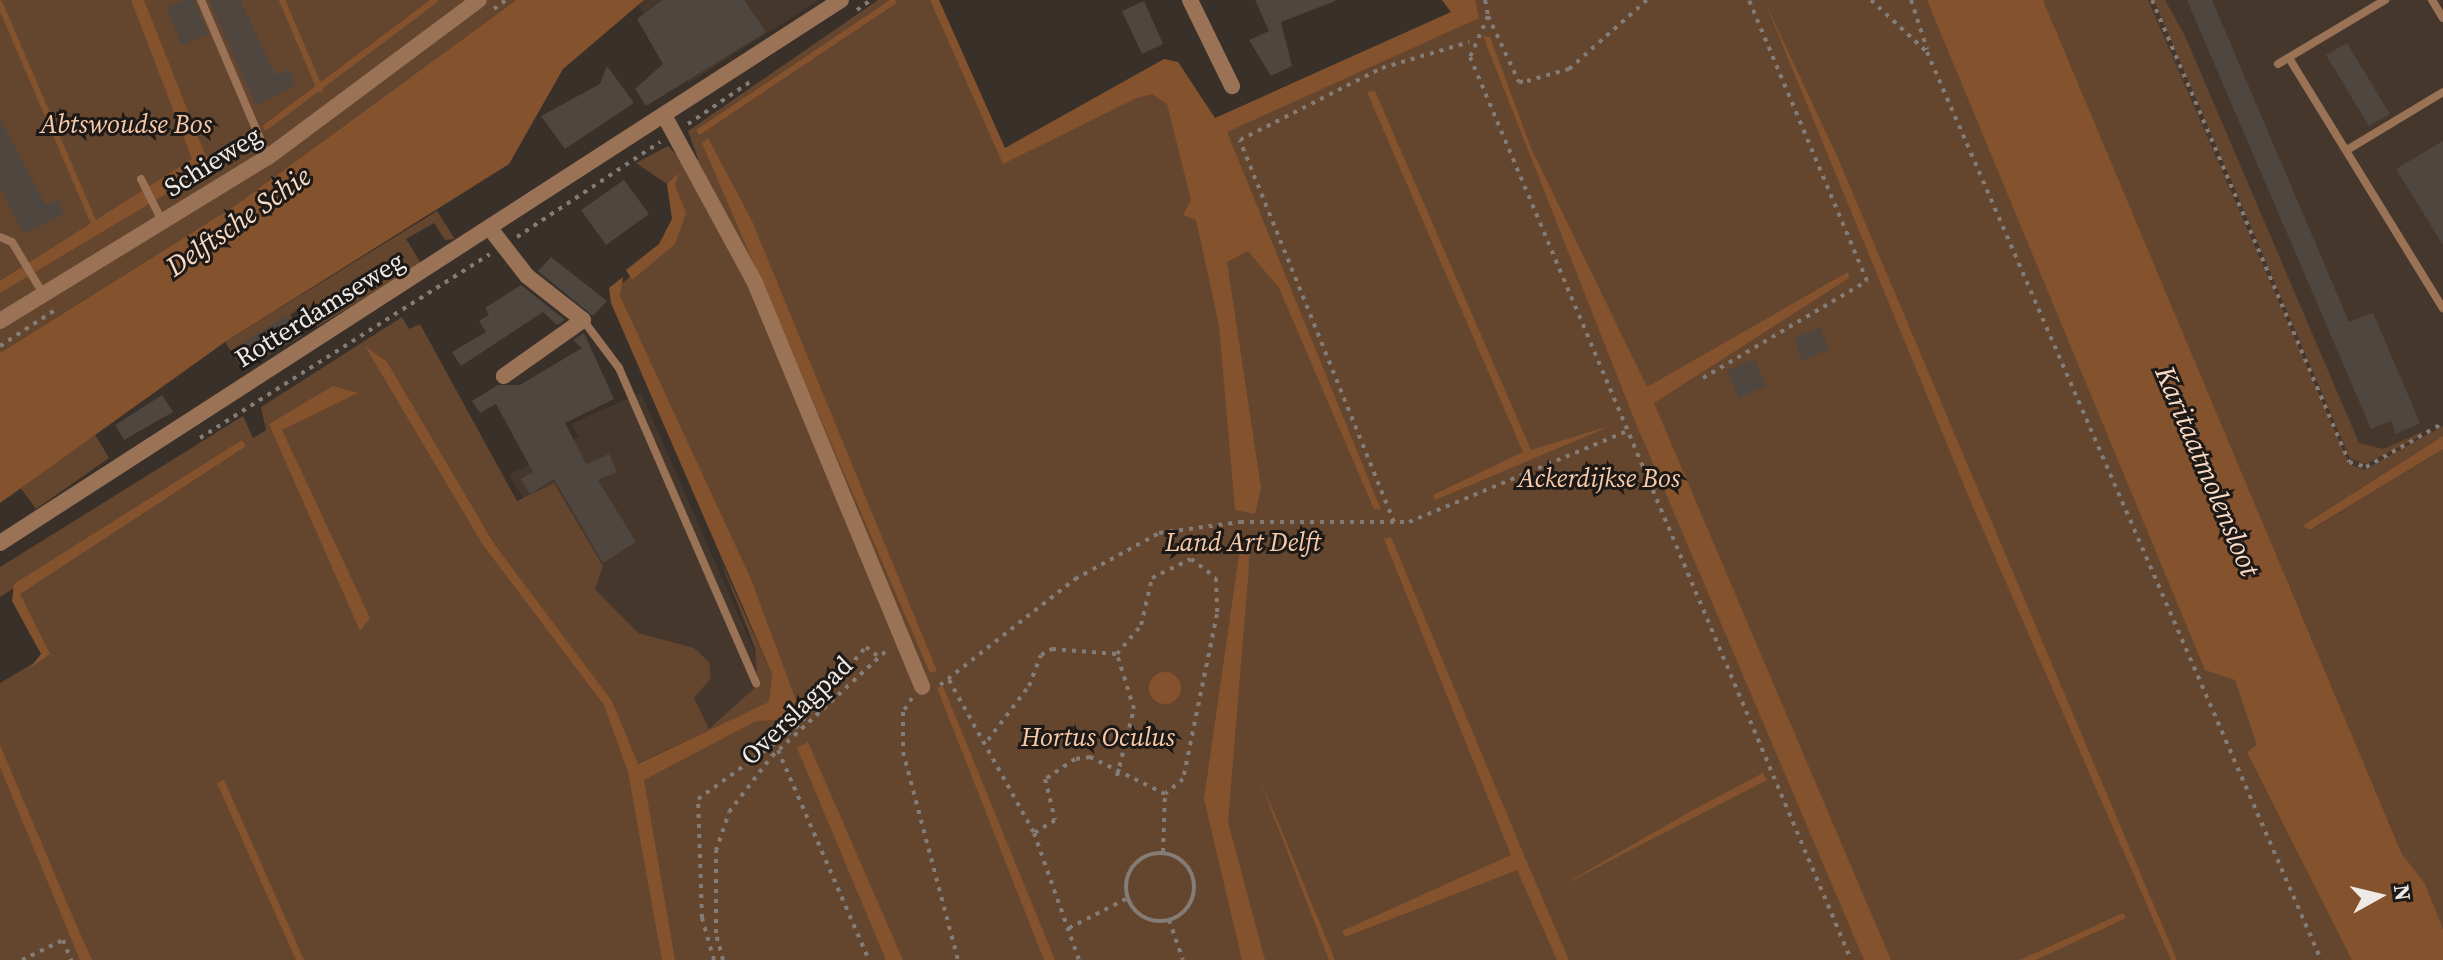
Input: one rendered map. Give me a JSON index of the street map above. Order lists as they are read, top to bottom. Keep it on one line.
{"streets":{"street":["Schieweg","Rotterdamseweg"],"path":["Overslagpad"]},"water":["Delftsche Schie","Karitaatmolensloot"],"parks":["Abtswoudse Bos","Ackerdijkse Bos","Land Art Delft","Hortus Oculus"],"north":"right"}
